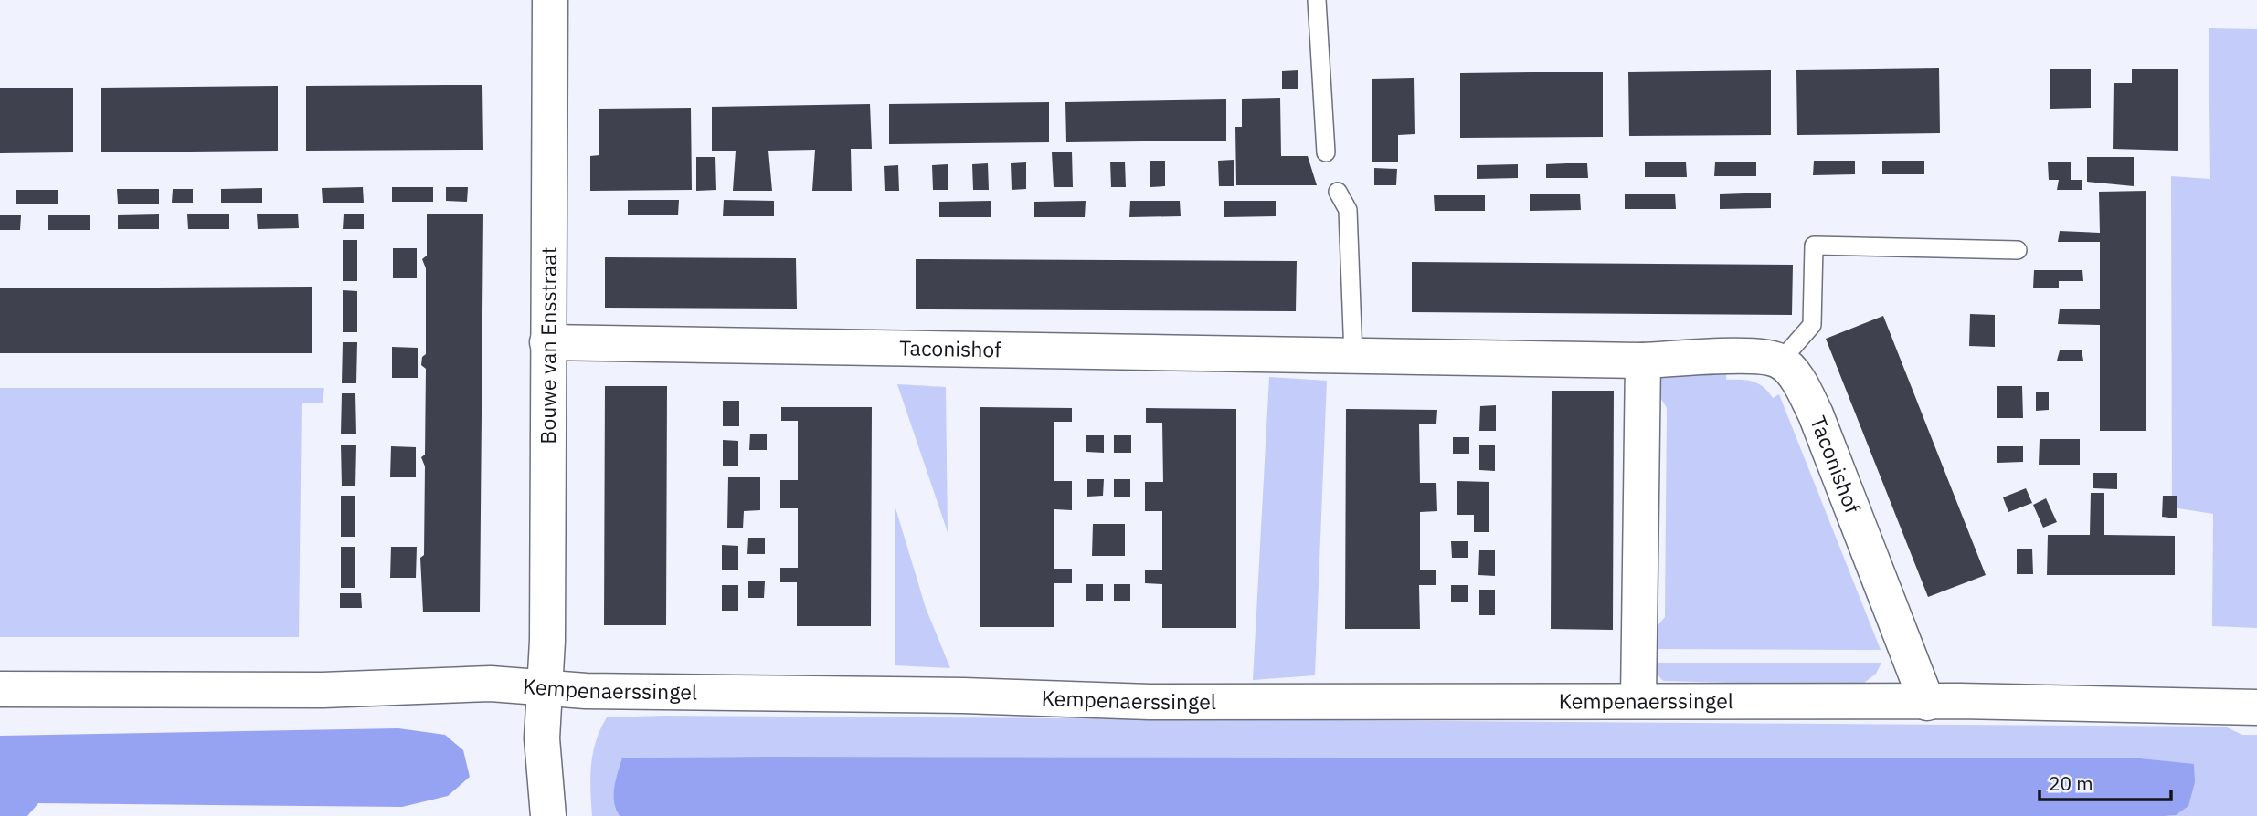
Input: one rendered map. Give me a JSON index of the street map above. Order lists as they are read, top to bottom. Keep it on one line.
{"streets":{"street":["Bouwe van Ensstraat","Taconishof","Kempenaerssingel"]},"crossings":[["Bouwe van Ensstraat","Taconishof"],["Bouwe van Ensstraat","Kempenaerssingel"],["Taconishof","Kempenaerssingel"]],"scale_bar":"20 m"}
